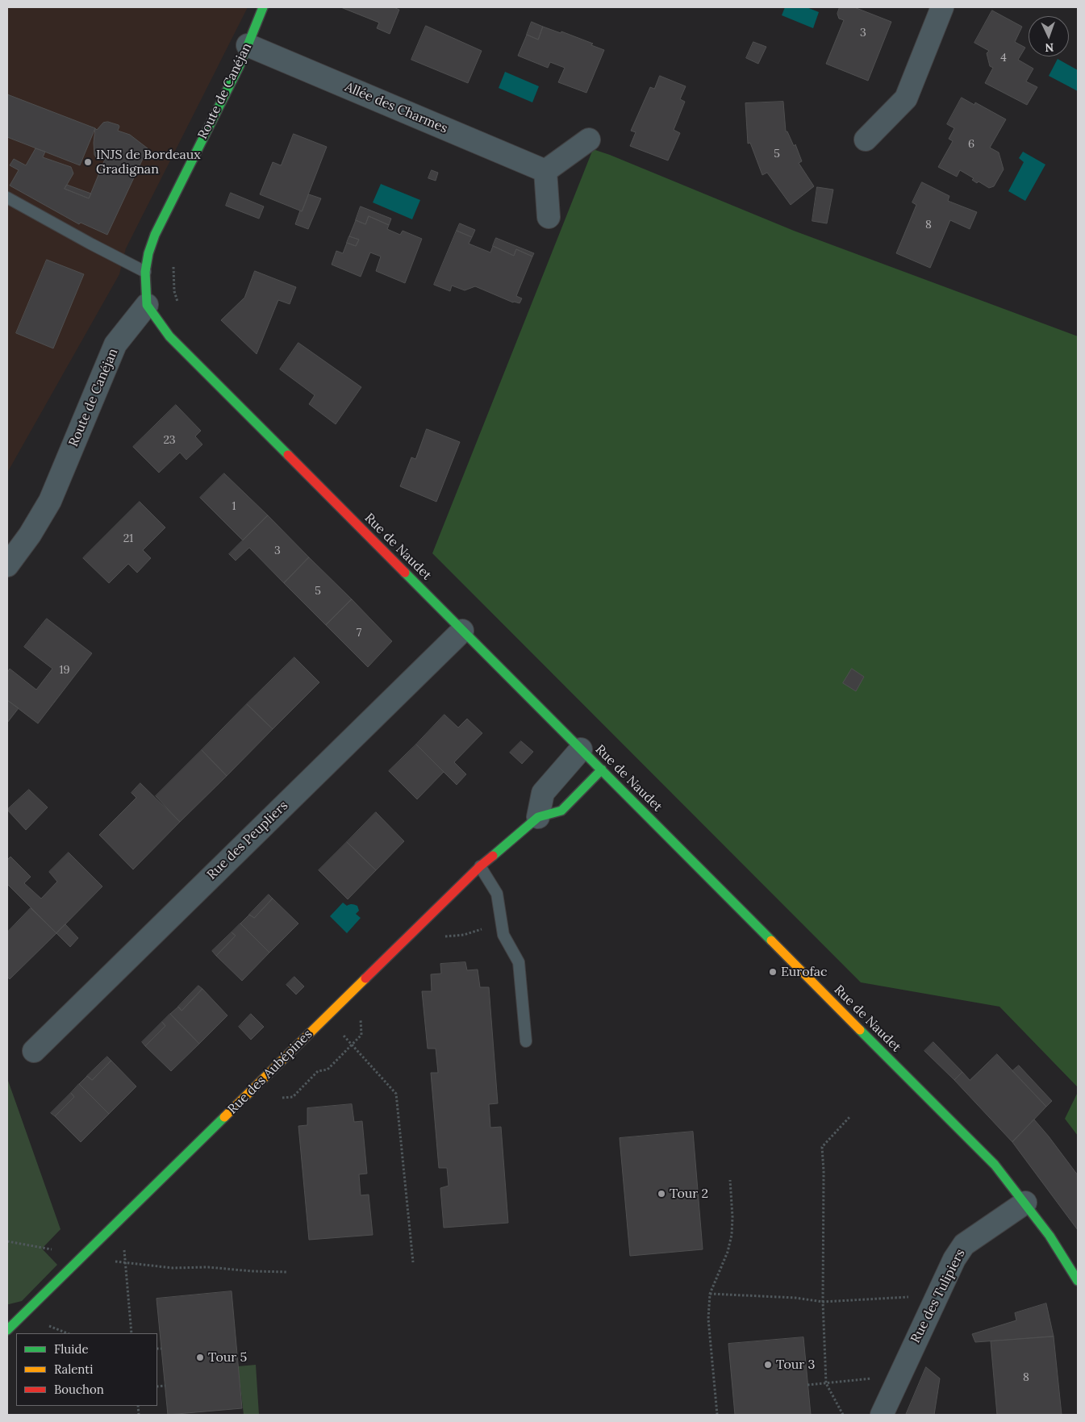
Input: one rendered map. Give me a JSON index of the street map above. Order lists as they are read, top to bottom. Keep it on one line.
{"streets":{"street":["Route de Canéjan","Allée des Charmes","Rue de Naudet","Rue des Peupliers","Rue des Aubépines","Rue des Tulipiers"]},"crossings":[["Route de Canéjan","Allée des Charmes"],["Route de Canéjan","Rue de Naudet"],["Rue de Naudet","Rue des Peupliers"],["Rue de Naudet","Rue des Aubépines"],["Rue de Naudet","Rue des Tulipiers"]],"places":["INJS de Bordeaux Gradignan","Eurofac","Tour 2","Tour 5","Tour 3"],"house_numbers":["3","4","6","5","8","23","1","21","3","5","7","19","8"],"legend":["Fluide","Ralenti","Bouchon"],"north":"bottom"}
